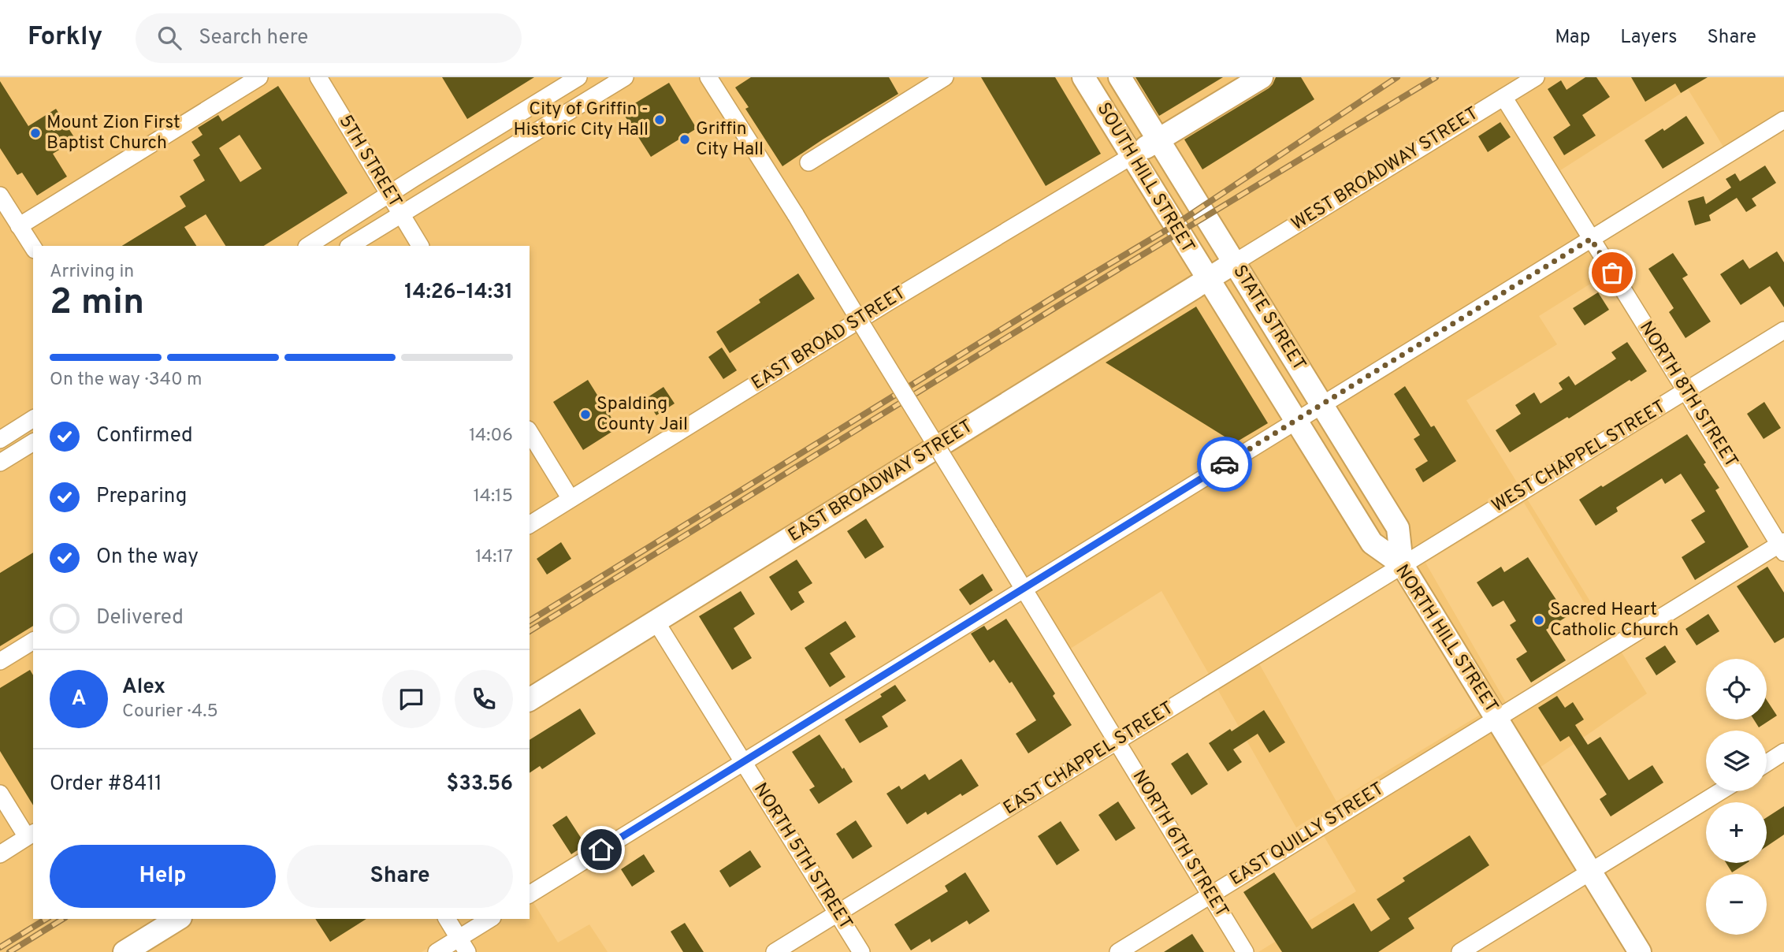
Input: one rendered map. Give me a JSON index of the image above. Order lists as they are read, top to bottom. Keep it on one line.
{"streets":{"main road":["SOUTH HILL STREET","STATE STREET","EAST BROADWAY STREET","NORTH HILL STREET"],"street":["5TH STREET","WEST BROADWAY STREET","EAST BROAD STREET","NORTH 8TH STREET","WEST CHAPPEL STREET","EAST CHAPPEL STREET","EAST QUILLY STREET","NORTH 6TH STREET","NORTH 5TH STREET"]},"crossings":[["WEST BROADWAY STREET","STATE STREET"],["WEST BROADWAY STREET","NORTH 8TH STREET"],["WEST BROADWAY STREET","EAST BROADWAY STREET"],["SOUTH HILL STREET","EAST BROAD STREET"],["SOUTH HILL STREET","EAST BROADWAY STREET"],["SOUTH HILL STREET","NORTH HILL STREET"],["STATE STREET","WEST CHAPPEL STREET"],["STATE STREET","EAST BROADWAY STREET"],["STATE STREET","NORTH HILL STREET"],["STATE STREET","EAST CHAPPEL STREET"],["NORTH 8TH STREET","WEST CHAPPEL STREET"],["NORTH 8TH STREET","EAST QUILLY STREET"],["WEST CHAPPEL STREET","NORTH HILL STREET"],["WEST CHAPPEL STREET","EAST CHAPPEL STREET"],["EAST BROADWAY STREET","NORTH HILL STREET"],["EAST BROADWAY STREET","NORTH 5TH STREET"],["NORTH HILL STREET","EAST CHAPPEL STREET"],["NORTH HILL STREET","EAST QUILLY STREET"],["EAST CHAPPEL STREET","NORTH 6TH STREET"],["EAST CHAPPEL STREET","NORTH 5TH STREET"],["EAST QUILLY STREET","NORTH 6TH STREET"]],"places":["City of Griffin - Historic City Hall","Mount Zion First Baptist Church","Griffin City Hall","Spalding County Jail","Sacred Heart Catholic Church"],"page":{"header":"Forkly","search":"Search here","nav":["Map","Layers","Share"],"heading":["2 min","Arriving in","14:26–14:31"],"panel":["Alex","Courier · 4.5","Order #8411","$33.56"],"bar":"On the way · 340 m","list":[["Confirmed","14:06"],["Preparing","14:15"],["On the way","14:17"],"Delivered"],"map_buttons":["+","−"],"round":"A","buttons":["Help","Share"]}}
